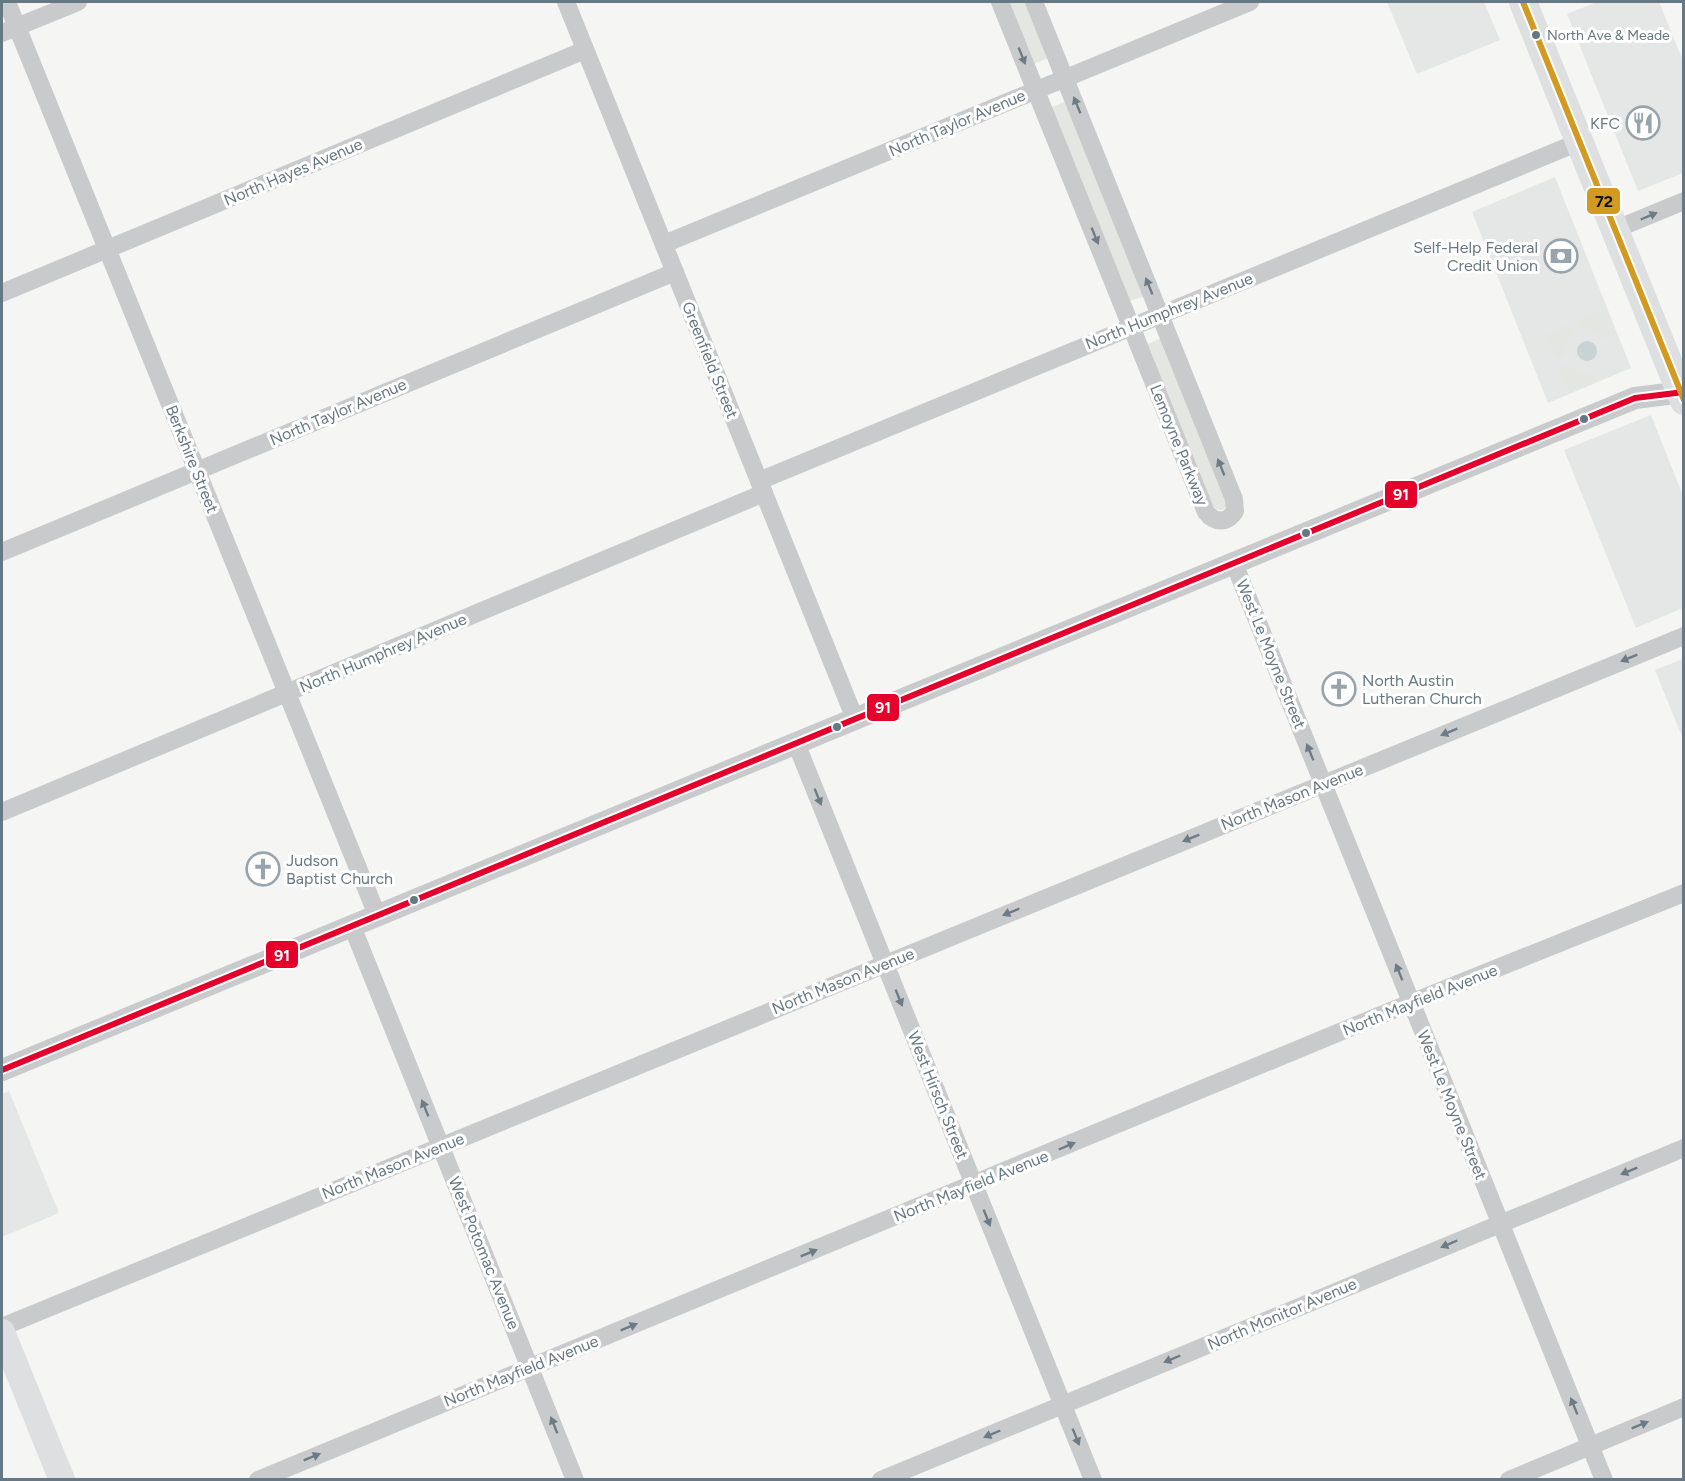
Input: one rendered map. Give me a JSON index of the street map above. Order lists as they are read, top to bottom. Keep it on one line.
{"streets":{"street":["North Taylor Avenue","North Hayes Avenue","North Humphrey Avenue","Greenfield Street","Lemoyne Parkway","Berkshire Street","West Le Moyne Street","North Mason Avenue","North Mayfield Avenue","West Hirsch Street","West Potomac Avenue","North Monitor Avenue"]},"crossings":[["North Taylor Avenue","Greenfield Street"],["North Taylor Avenue","Lemoyne Parkway"],["North Taylor Avenue","Berkshire Street"],["North Hayes Avenue","Greenfield Street"],["North Hayes Avenue","Berkshire Street"],["North Humphrey Avenue","Greenfield Street"],["North Humphrey Avenue","Lemoyne Parkway"],["North Humphrey Avenue","Berkshire Street"],["West Le Moyne Street","North Mason Avenue"],["West Le Moyne Street","North Mayfield Avenue"],["West Le Moyne Street","North Monitor Avenue"],["North Mason Avenue","West Hirsch Street"],["North Mason Avenue","West Potomac Avenue"],["North Mayfield Avenue","West Hirsch Street"],["North Mayfield Avenue","West Potomac Avenue"],["West Hirsch Street","North Monitor Avenue"]],"one_way":["West Le Moyne Street","North Mason Avenue","North Mayfield Avenue","West Hirsch Street","West Potomac Avenue","North Monitor Avenue"],"places":{"other":["North Ave & Meade"],"restaurant":["KFC"],"bank":["Self-Help Federal Credit Union"],"church":["North Austin Lutheran Church","Judson Baptist Church"]},"lines":["transit line 72","transit line 91"]}
